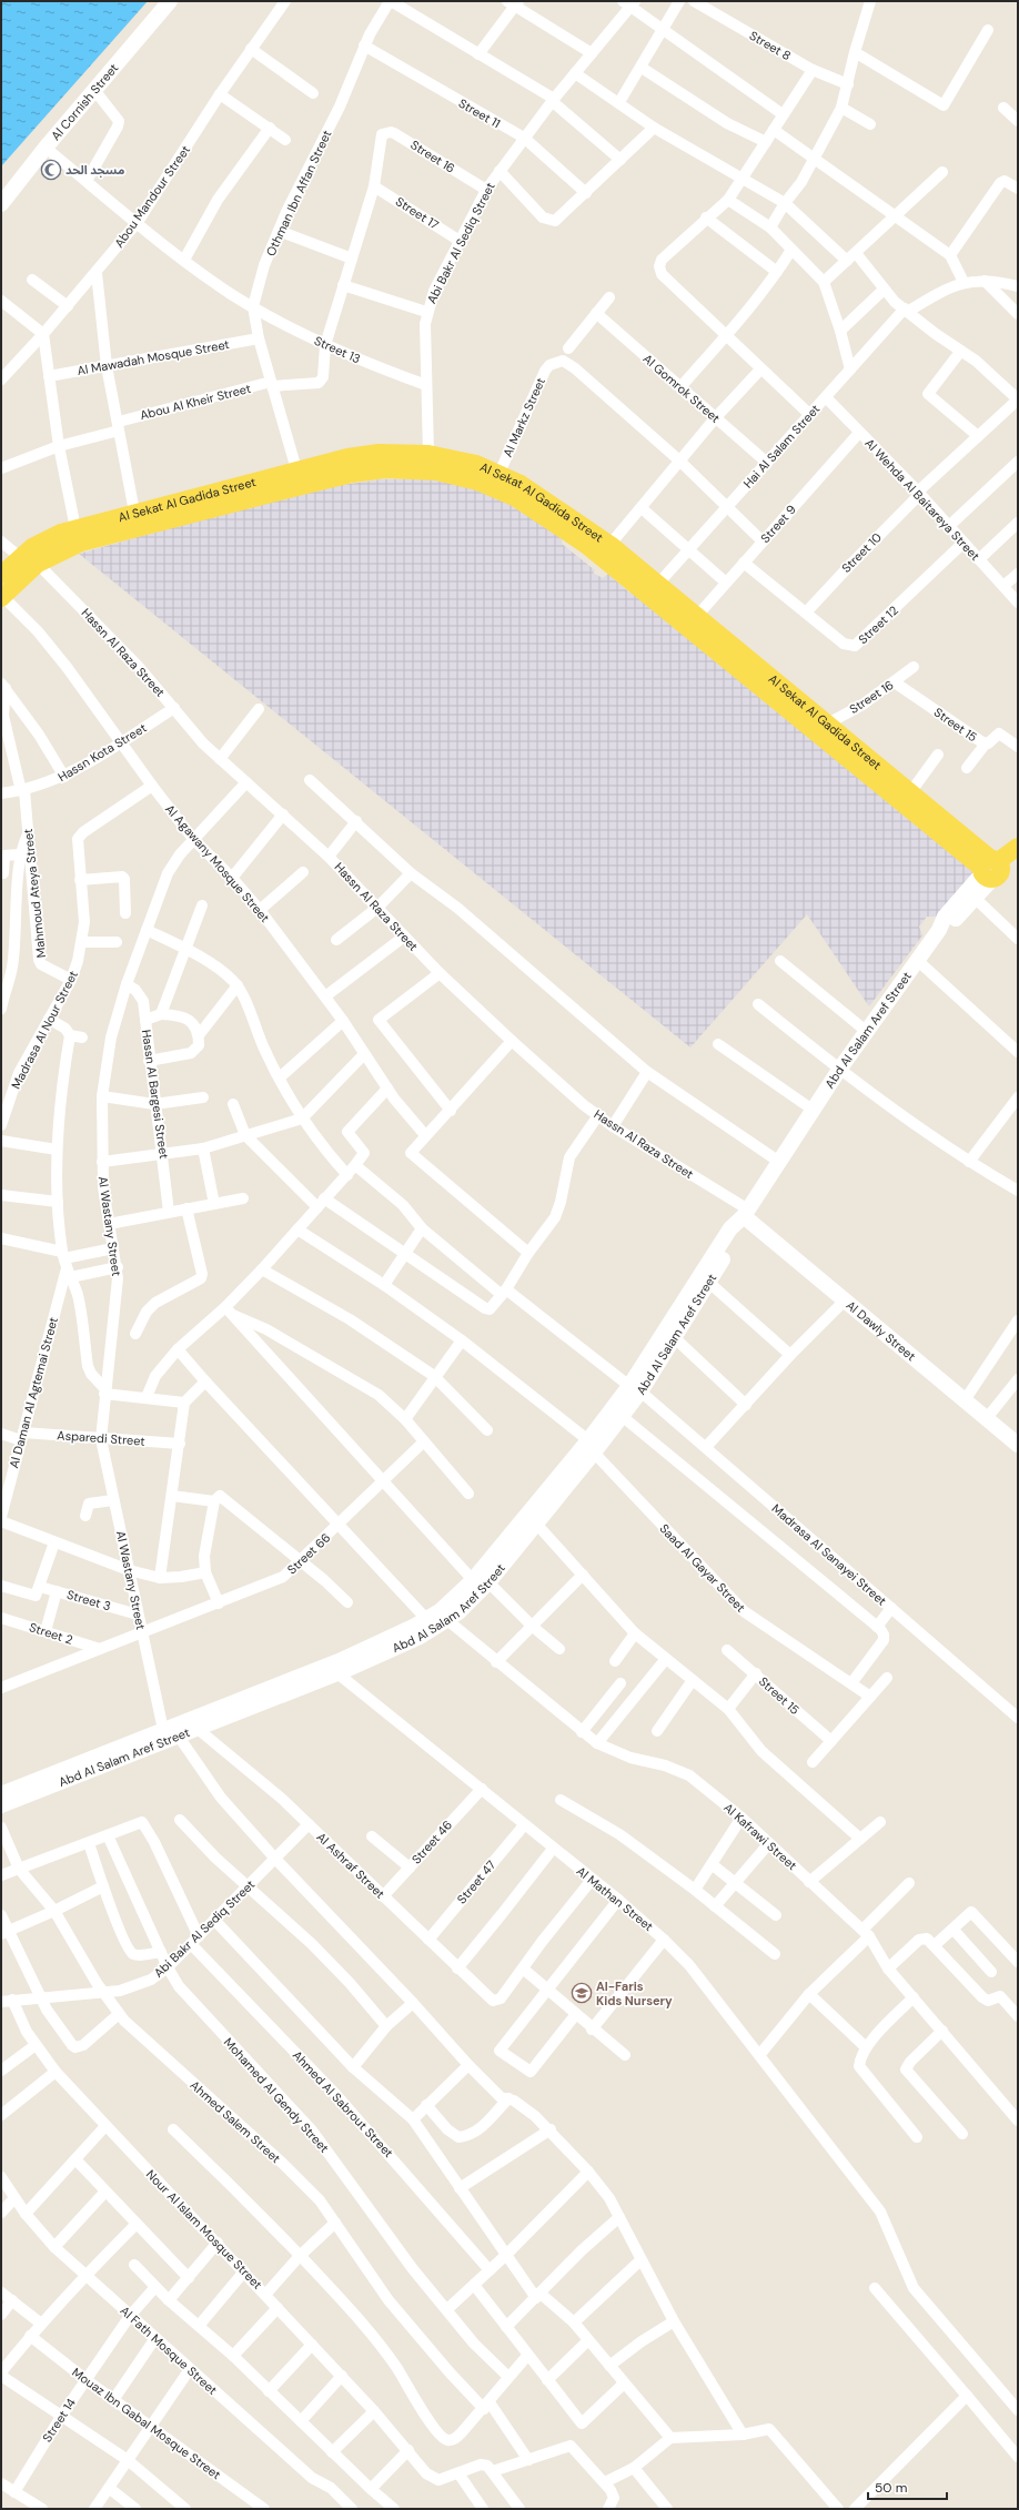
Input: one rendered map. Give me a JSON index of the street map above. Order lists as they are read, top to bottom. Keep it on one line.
{"streets":{"main road":["Al Sekat Al Gadida Street","Abd Al Salam Aref Street"],"street":["Street 8","Al Cornish Street","Street 11","Street 16","Othman Ibn Affan Street","Abou Mandour Street","Street 17","Abi Bakr Al Sediq Street","Street 13","Al Mawadah Mosque Street","Al Gomrok Street","Abou Al Kheir Street","Al Markz Street","Hai Al Salam Street","Al Wehda Al Baitareya Street","Street 9","Street 10","Street 12","Hassn Al Raza Street","Street 15","Hassn Kota Street","Al Agawany Mosque Street","Mahmoud Ateya Street","Madrasa Al Nour Street","Hassn Al Bargesi Street","Al Wastany Street","Al Dawly Street","Al Daman Al Agtemai Street","Asparedi Street","Street 66","Madrasa Al Sanayei Street","Saad Al Gayar Street","Street 3","Street 2","Al Kafrawi Street","Street 46","Al Ashraf Street","Street 47","Al Mathan Street","Mohamed Al Gendy Street","Ahmed Al Sabrout Street","Ahmed Salem Street","Nour Al Islam Mosque Street","Al Fath Mosque Street","Street 14","Mouaz Ibn Gabal Mosque Street"]},"crossings":[["Al Cornish Street","Street 13"],["Street 11","Othman Ibn Affan Street"],["Street 11","Abi Bakr Al Sediq Street"],["Street 16","Street 17"],["Street 16","Abi Bakr Al Sediq Street"],["Street 16","Al Sekat Al Gadida Street"],["Street 16","Street 15"],["Othman Ibn Affan Street","Street 13"],["Othman Ibn Affan Street","Al Mawadah Mosque Street"],["Othman Ibn Affan Street","Abou Al Kheir Street"],["Othman Ibn Affan Street","Al Sekat Al Gadida Street"],["Abou Mandour Street","Street 13"],["Street 17","Abi Bakr Al Sediq Street"],["Abi Bakr Al Sediq Street","Street 13"],["Abi Bakr Al Sediq Street","Al Sekat Al Gadida Street"],["Abi Bakr Al Sediq Street","Al Ashraf Street"],["Abi Bakr Al Sediq Street","Mohamed Al Gendy Street"],["Abi Bakr Al Sediq Street","Ahmed Al Sabrout Street"],["Abi Bakr Al Sediq Street","Ahmed Salem Street"],["Abi Bakr Al Sediq Street","Nour Al Islam Mosque Street"],["Street 13","Abou Al Kheir Street"],["Al Gomrok Street","Hai Al Salam Street"],["Al Markz Street","Al Sekat Al Gadida Street"],["Hai Al Salam Street","Al Sekat Al Gadida Street"],["Hai Al Salam Street","Al Wehda Al Baitareya Street"],["Al Sekat Al Gadida Street","Street 9"],["Al Sekat Al Gadida Street","Hassn Al Raza Street"],["Al Sekat Al Gadida Street","Al Agawany Mosque Street"],["Al Sekat Al Gadida Street","Abd Al Salam Aref Street"],["Al Wehda Al Baitareya Street","Street 9"],["Al Wehda Al Baitareya Street","Street 10"],["Al Wehda Al Baitareya Street","Street 12"],["Street 9","Street 12"],["Street 10","Street 12"],["Hassn Al Raza Street","Hassn Kota Street"],["Hassn Al Raza Street","Abd Al Salam Aref Street"],["Hassn Al Raza Street","Al Wastany Street"],["Hassn Al Raza Street","Al Dawly Street"],["Hassn Kota Street","Al Agawany Mosque Street"],["Hassn Kota Street","Mahmoud Ateya Street"],["Al Agawany Mosque Street","Madrasa Al Nour Street"],["Al Agawany Mosque Street","Al Wastany Street"],["Mahmoud Ateya Street","Madrasa Al Nour Street"],["Abd Al Salam Aref Street","Al Wastany Street"],["Abd Al Salam Aref Street","Al Dawly Street"],["Abd Al Salam Aref Street","Madrasa Al Sanayei Street"],["Abd Al Salam Aref Street","Saad Al Gayar Street"],["Abd Al Salam Aref Street","Al Kafrawi Street"],["Abd Al Salam Aref Street","Al Ashraf Street"],["Abd Al Salam Aref Street","Al Mathan Street"],["Hassn Al Bargesi Street","Al Wastany Street"],["Al Wastany Street","Asparedi Street"],["Al Wastany Street","Street 66"],["Al Wastany Street","Street 3"],["Al Daman Al Agtemai Street","Asparedi Street"],["Street 66","Street 2"],["Street 46","Al Ashraf Street"],["Street 46","Al Mathan Street"],["Al Ashraf Street","Street 47"],["Street 47","Al Mathan Street"],["Mohamed Al Gendy Street","Ahmed Al Sabrout Street"],["Al Fath Mosque Street","Street 14"],["Street 14","Mouaz Ibn Gabal Mosque Street"]],"places":{"mosque":["مسجد الحد"],"school or university":["Al-Faris Kids Nursery"]},"scale_bar":"50 m"}
